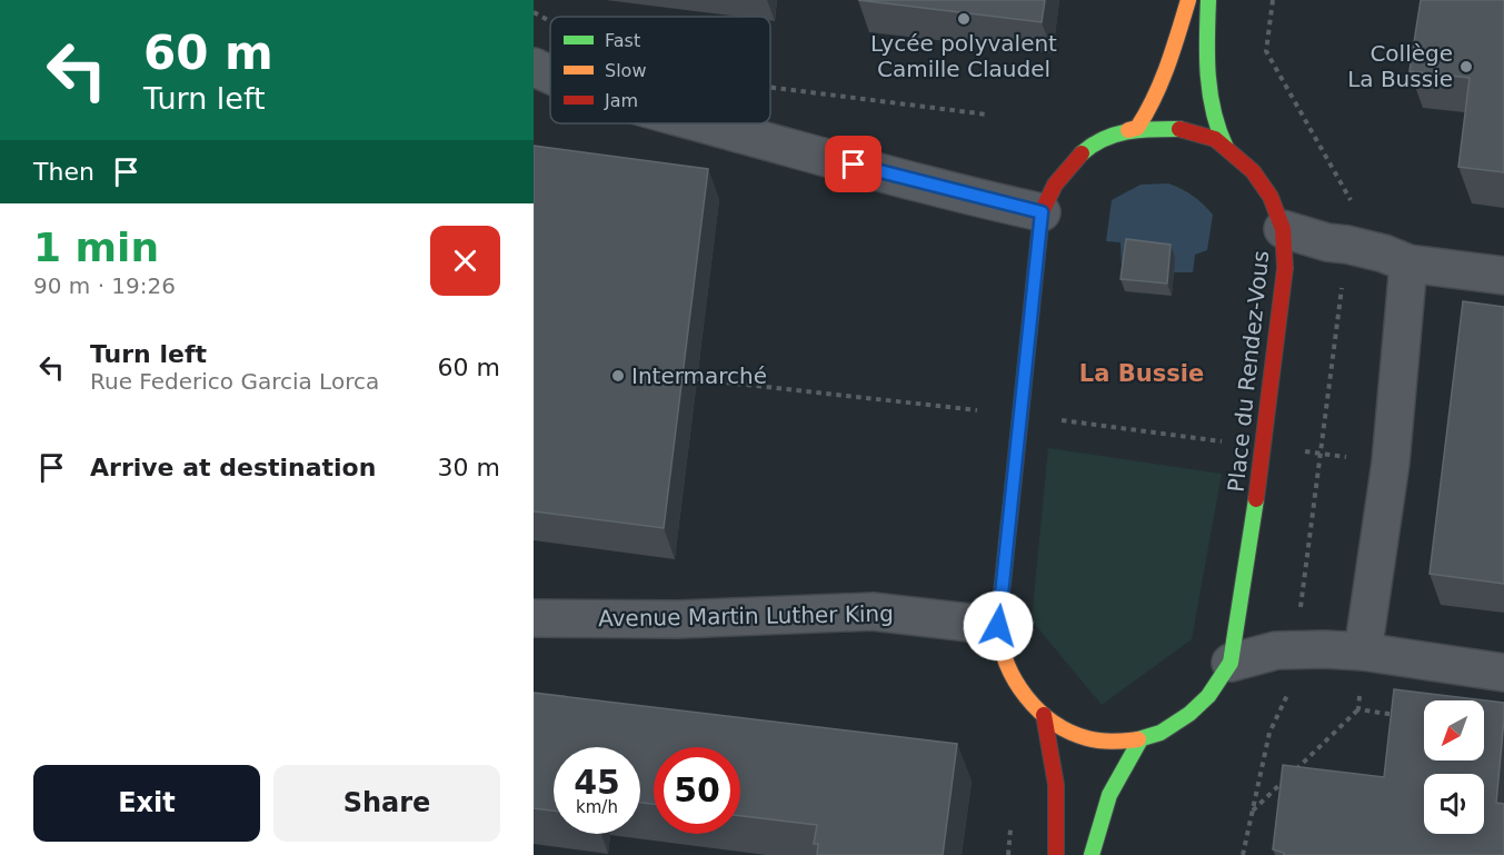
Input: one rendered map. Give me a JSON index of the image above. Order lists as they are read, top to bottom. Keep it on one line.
{"streets":{"main road":["Place du Rendez-Vous"],"street":["Avenue Martin Luther King"]},"crossings":[["Place du Rendez-Vous","Avenue Martin Luther King"]],"districts":["La Bussie"],"places":["Lycée polyvalent Camille Claudel","Collège La Bussie","Intermarché"],"legend":["Fast","Slow","Jam"],"north":"bottom left","page":{"turn":["60 m","Turn left"],"then":"Then","heading":["1 min","90 m · 19:26"],"list":[{"name":"Turn left","note":"Rue Federico Garcia Lorca","value":"60 m"},{"name":"Arrive at destination","value":"30 m"}],"speed":"45 km/h","limit":"50","buttons":["Exit","Share"]}}
